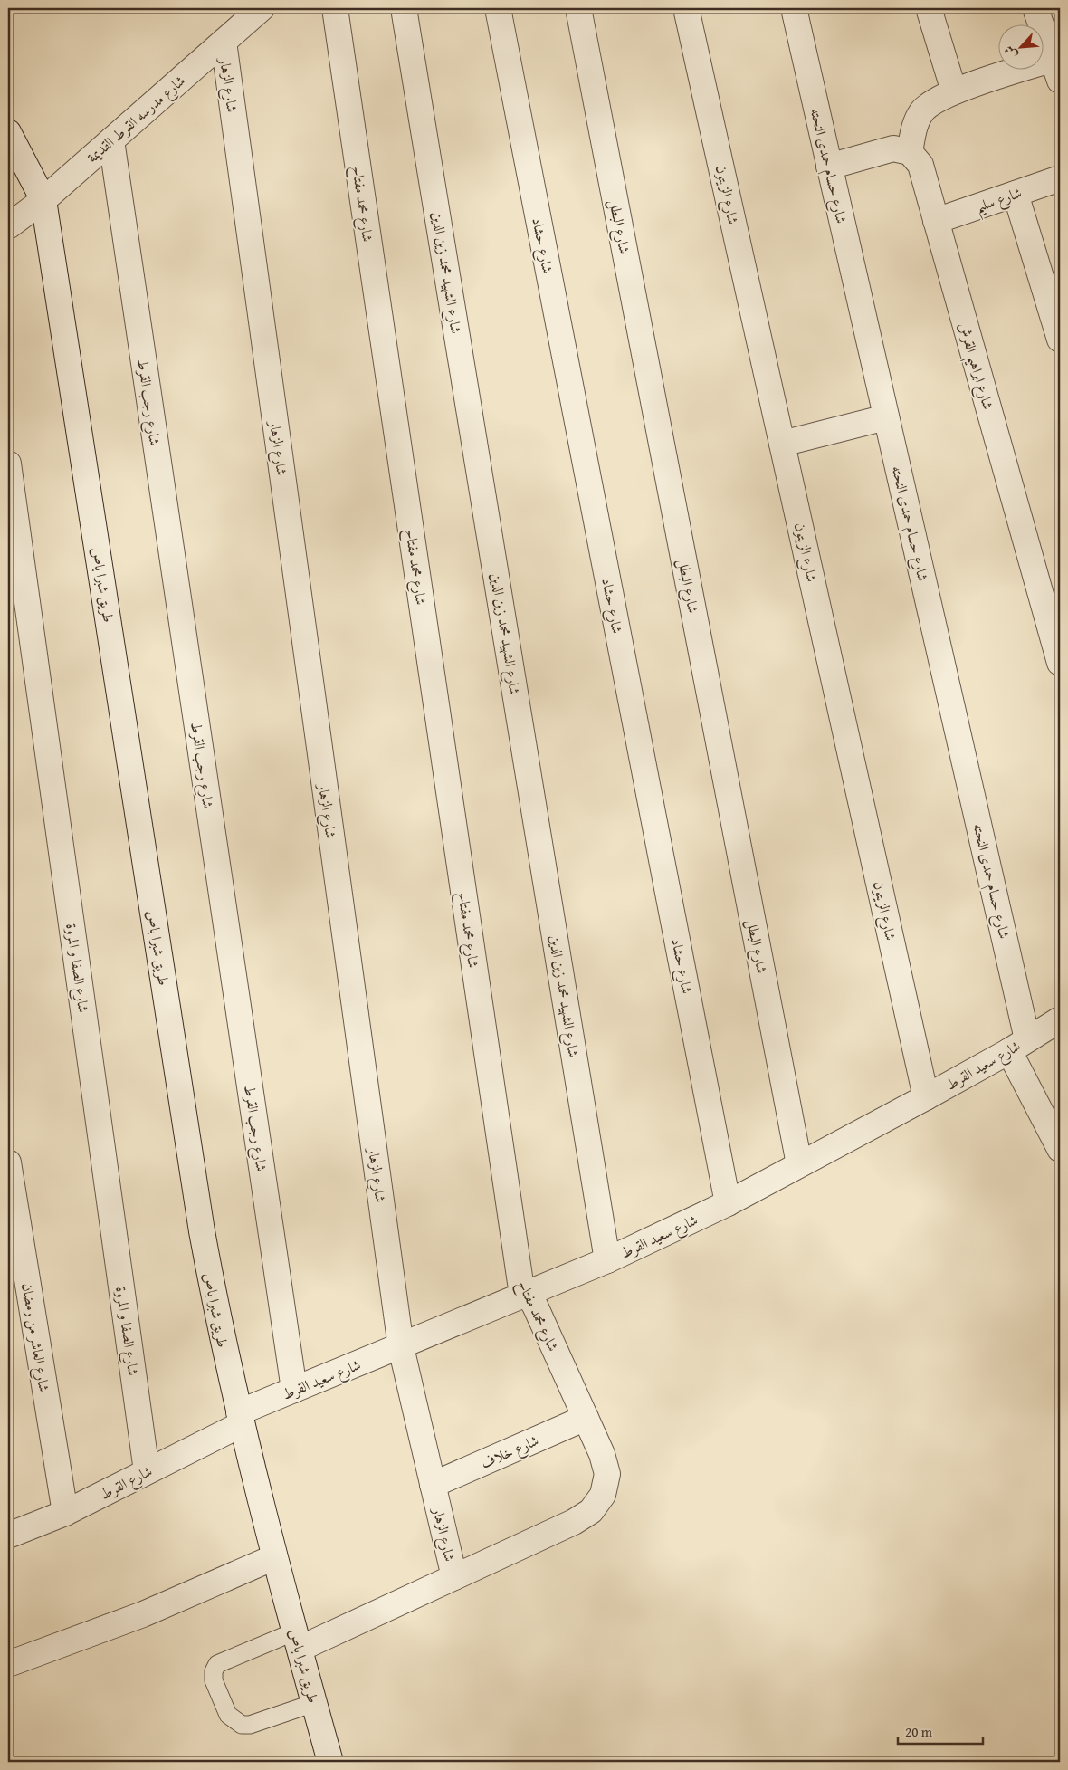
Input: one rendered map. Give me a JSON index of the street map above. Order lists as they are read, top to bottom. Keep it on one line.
{"streets":{"street":["شارع الزهار","شارع مدرسه القرط القديمة","شارع حسام حمدى النحته","شارع الزيتون","شارع سليم","شارع محمد مفتاح","شارع البطل","شارع حشاد","شارع الشهيد محمد زين الدين","شارع ابراهيم القرش","شارع رجب القرط","طريق شبرا باص","شارع الصفا و المروة","شارع سعيد القرط","شارع العاشر من رمضان","شارع خلاف","شارع القرط"]},"crossings":[["شارع الزهار","شارع مدرسه القرط القديمة"],["شارع الزهار","شارع محمد مفتاح"],["شارع الزهار","شارع سعيد القرط"],["شارع الزهار","شارع خلاف"],["شارع مدرسه القرط القديمة","شارع رجب القرط"],["شارع مدرسه القرط القديمة","طريق شبرا باص"],["شارع حسام حمدى النحته","شارع سعيد القرط"],["شارع الزيتون","شارع سعيد القرط"],["شارع سليم","شارع ابراهيم القرش"],["شارع محمد مفتاح","طريق شبرا باص"],["شارع محمد مفتاح","شارع سعيد القرط"],["شارع محمد مفتاح","شارع خلاف"],["شارع البطل","شارع سعيد القرط"],["شارع حشاد","شارع سعيد القرط"],["شارع الشهيد محمد زين الدين","شارع سعيد القرط"],["شارع رجب القرط","شارع سعيد القرط"],["طريق شبرا باص","شارع سعيد القرط"],["طريق شبرا باص","شارع القرط"],["شارع الصفا و المروة","شارع القرط"],["شارع سعيد القرط","شارع القرط"],["شارع العاشر من رمضان","شارع القرط"]],"scale_bar":"20 m","north":"bottom left"}
